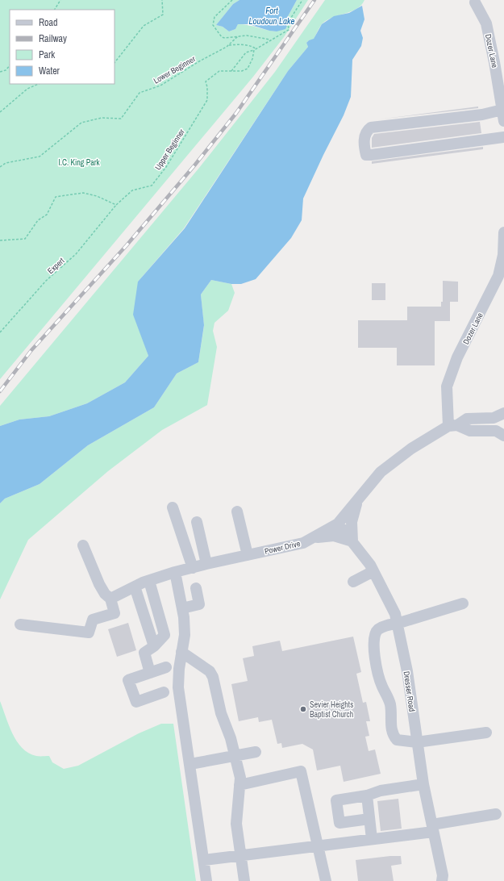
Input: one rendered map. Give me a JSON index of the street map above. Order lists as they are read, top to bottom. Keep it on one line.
{"streets":{"street":["Dozer Lane","Power Drive","Dresser Road"],"path":["Lower Beginner","Upper Beginner","Expert"]},"crossings":[["Dozer Lane","Power Drive"],["Upper Beginner","Expert"],["Power Drive","Dresser Road"]],"water":["Fort Loudoun Lake"],"parks":["I.C. King Park"],"places":["Sevier Heights Baptist Church"],"legend":["Road","Railway","Park","Water"]}
